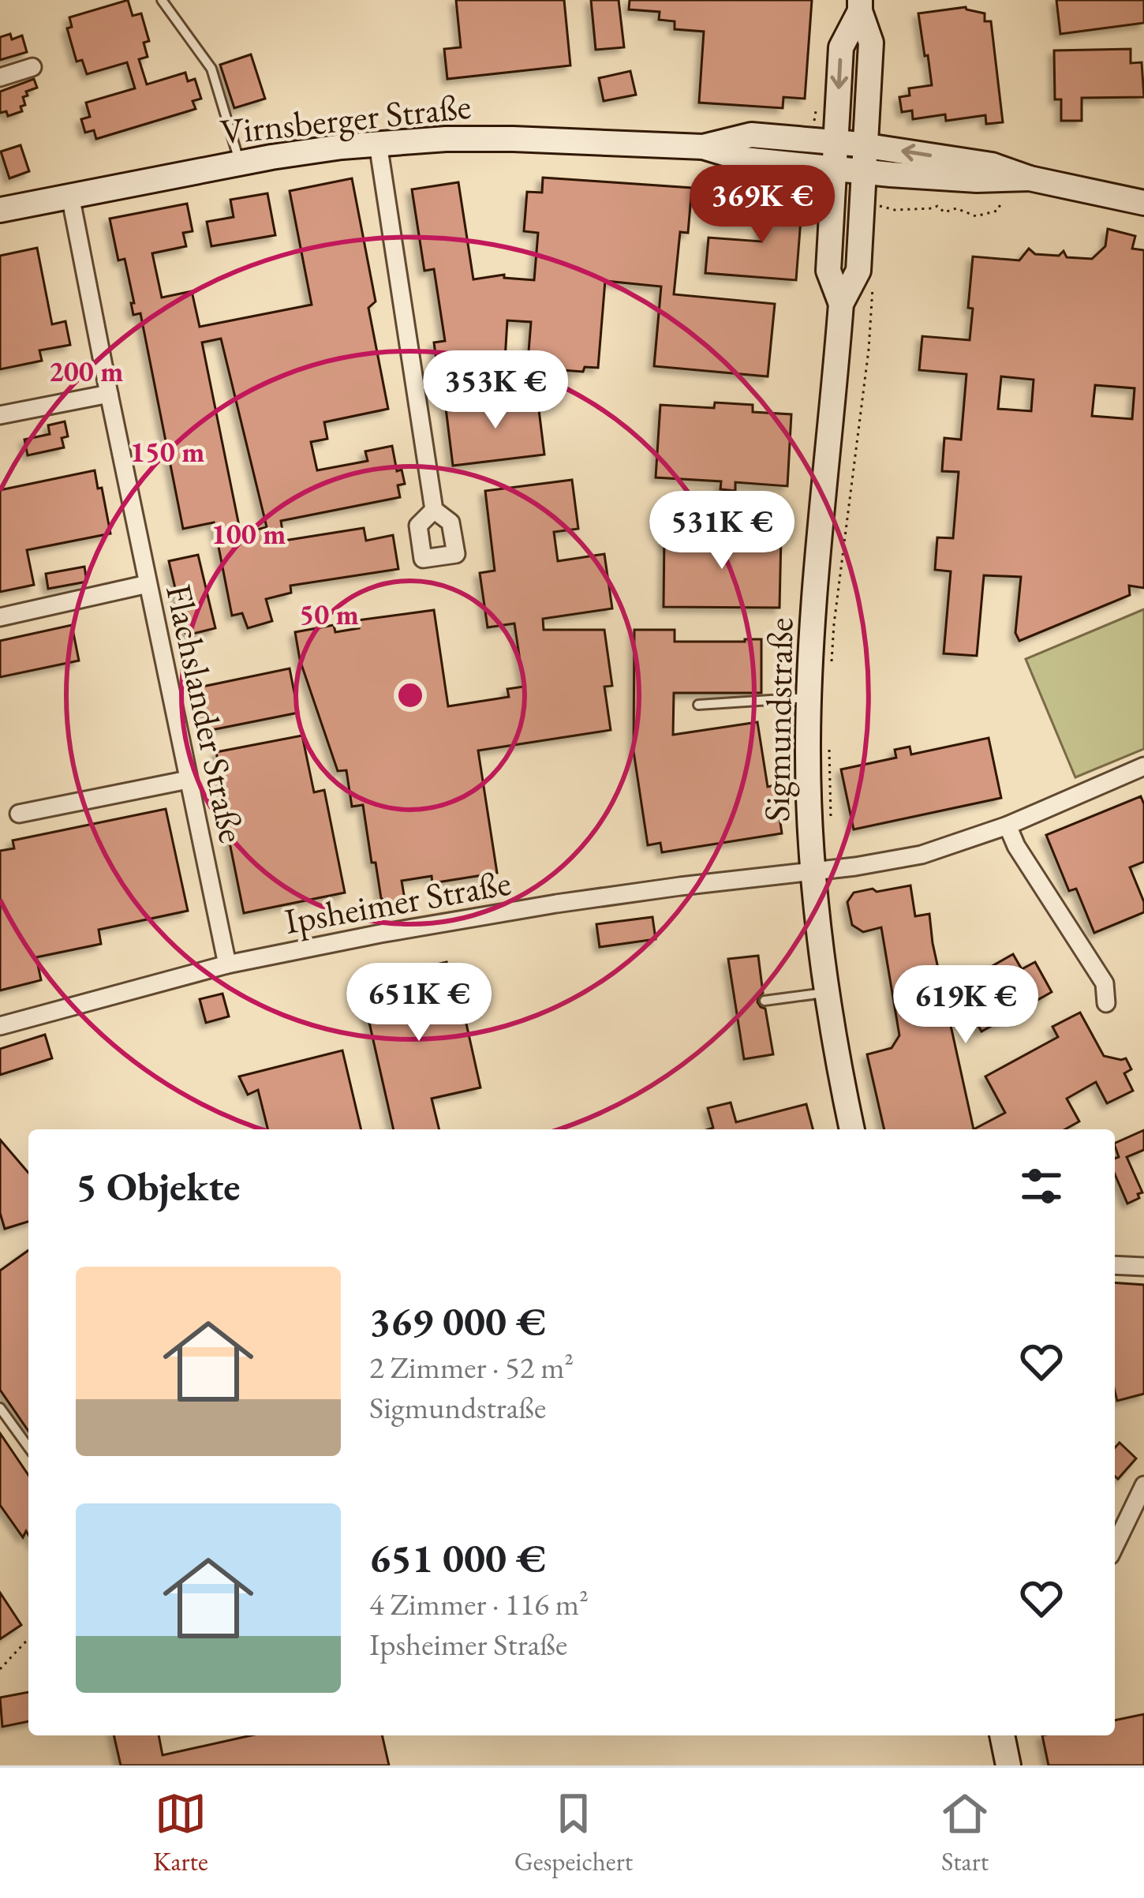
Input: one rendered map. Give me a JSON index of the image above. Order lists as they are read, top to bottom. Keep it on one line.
{"streets":{"main road":["Virnsberger Straße","Sigmundstraße"],"street":["Flachslander Straße","Ipsheimer Straße"]},"crossings":[["Virnsberger Straße","Flachslander Straße"],["Virnsberger Straße","Sigmundstraße"],["Flachslander Straße","Ipsheimer Straße"],["Sigmundstraße","Ipsheimer Straße"]],"page":{"price":["369K €","353K €","531K €","651K €","619K €"],"heading":"5 Objekte","list":[{"name":"369 000 €","note":"2 Zimmer · 52 m² · Sigmundstraße"},{"name":"651 000 €","note":"4 Zimmer · 116 m² · Ipsheimer Straße"}],"tabs":["Karte","Gespeichert","Start"]},"rings":["200 m","150 m","100 m","50 m"]}
